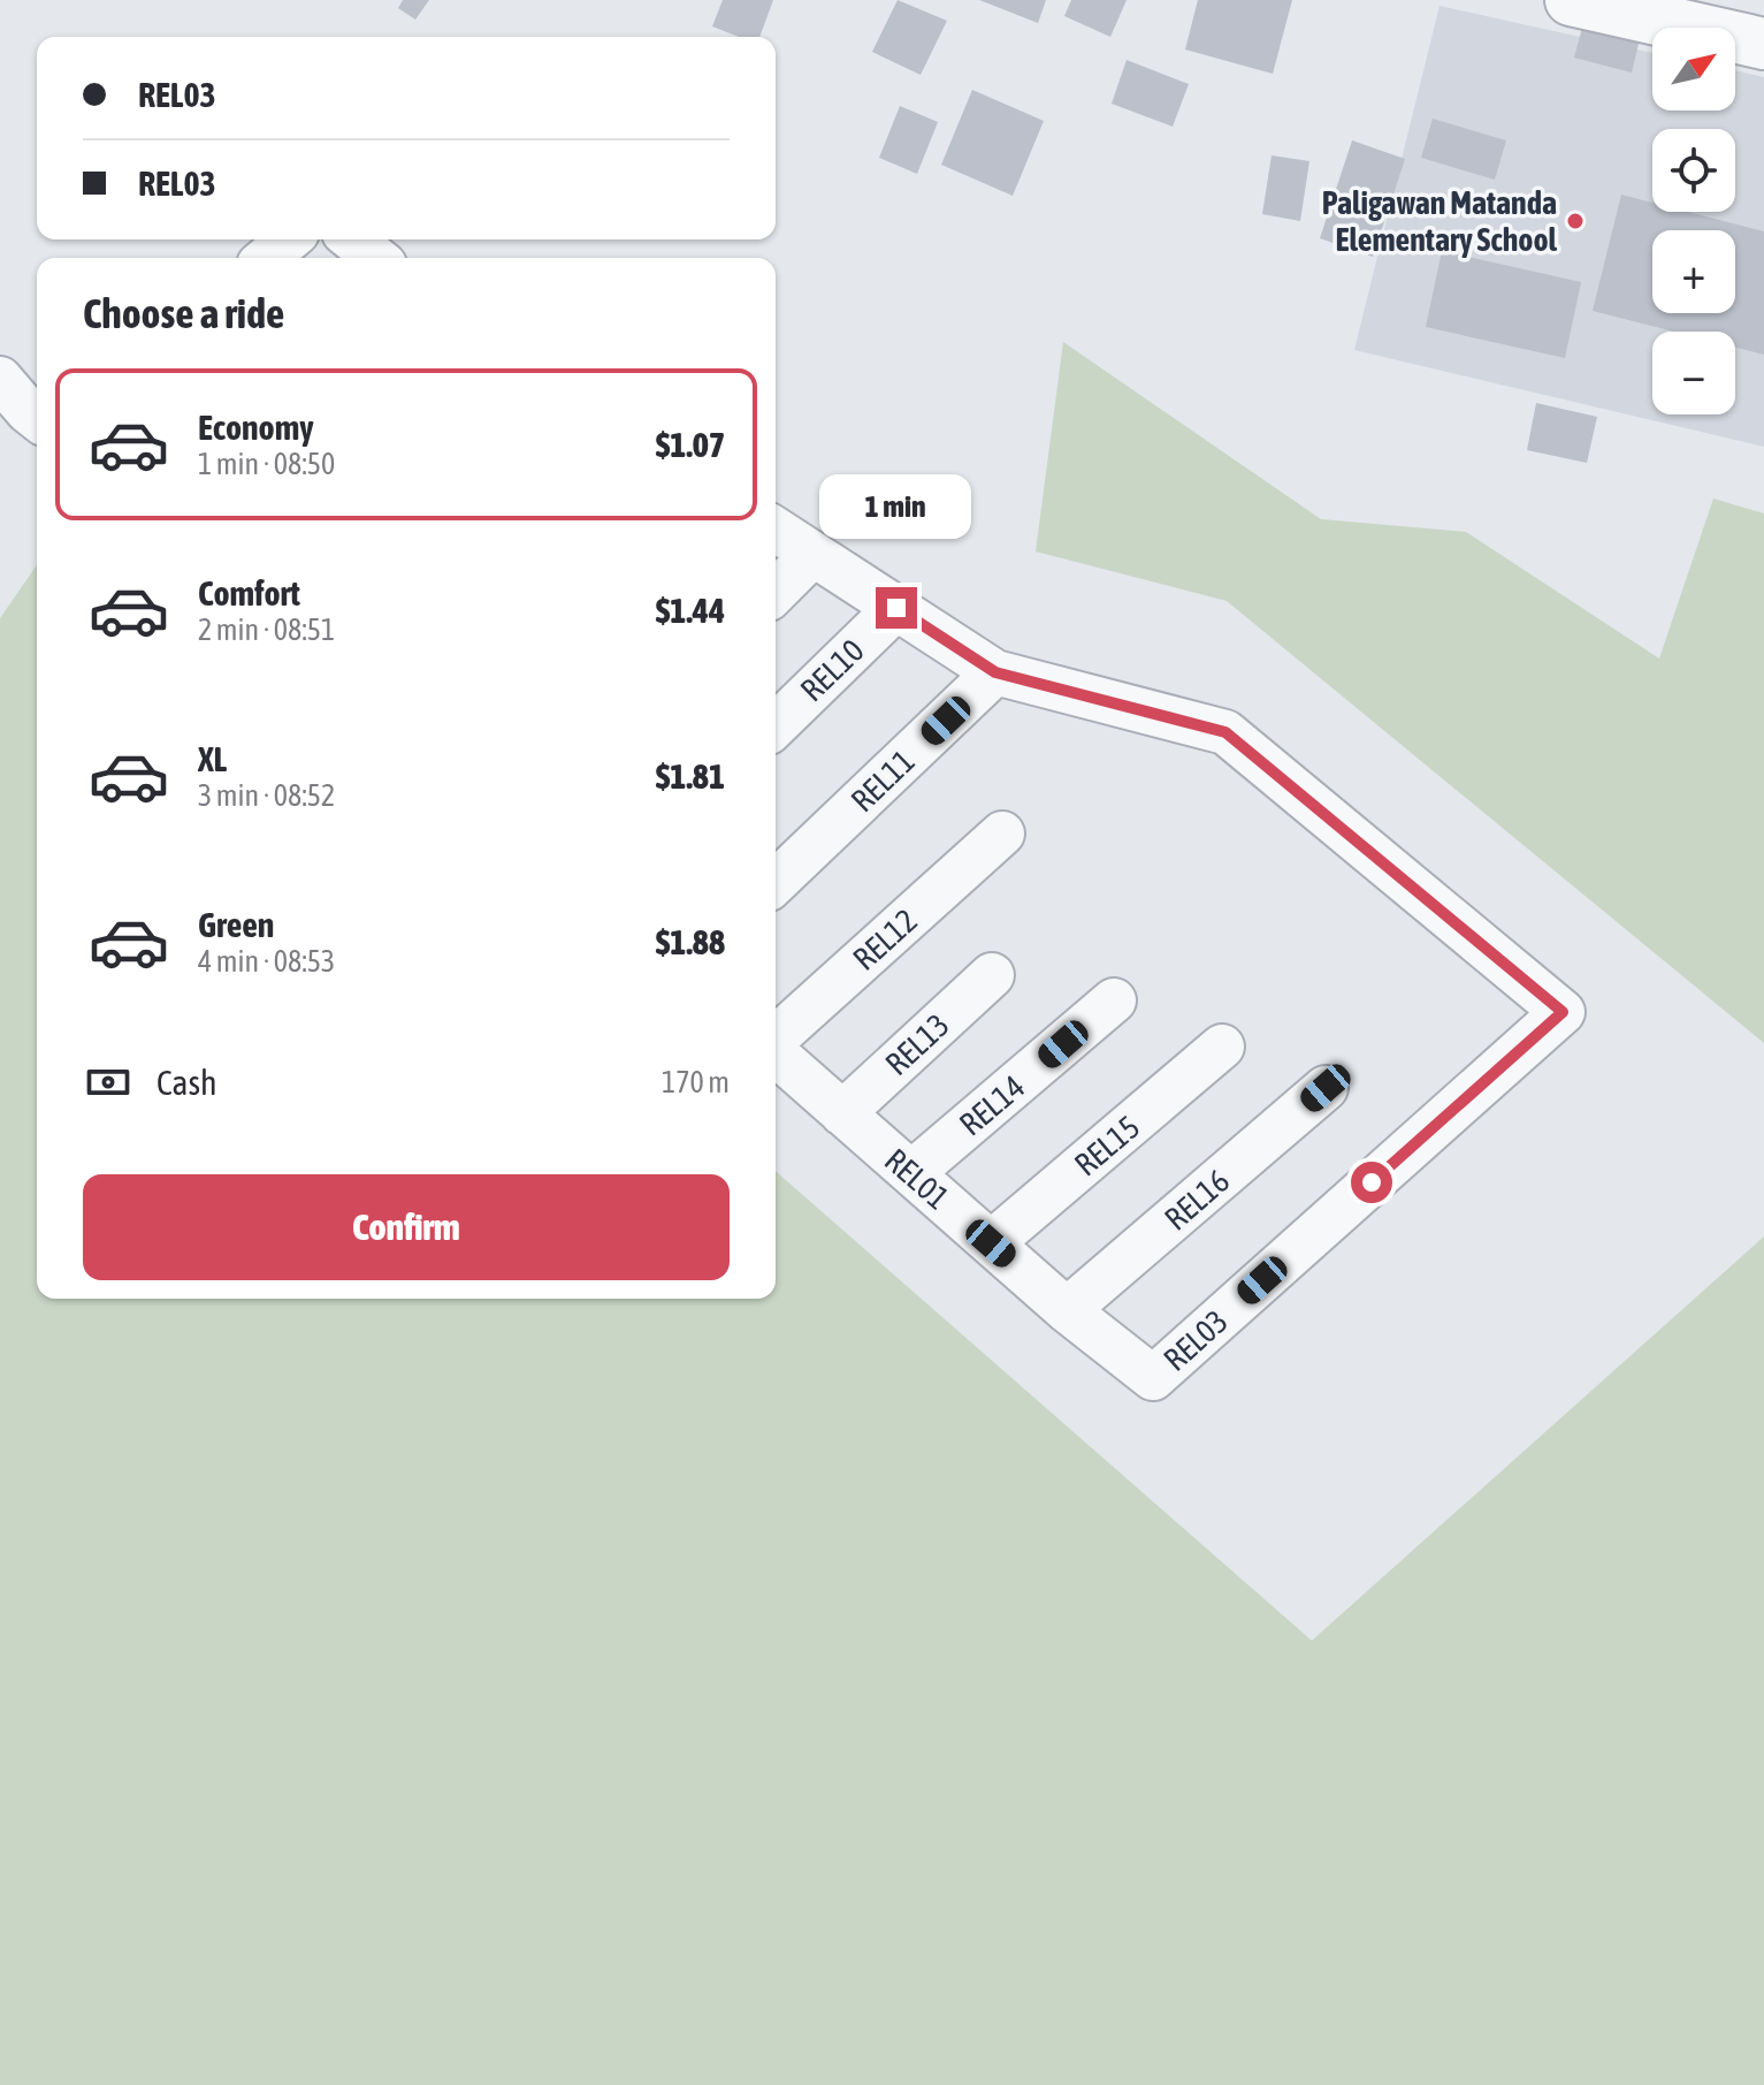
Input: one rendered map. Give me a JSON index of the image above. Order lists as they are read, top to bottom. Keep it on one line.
{"streets":{"street":["REL10","REL11","REL12","REL13","REL14","REL15","REL01","REL16","REL03"]},"crossings":[["REL10","REL03"],["REL11","REL03"],["REL13","REL01"],["REL14","REL01"],["REL15","REL01"],["REL01","REL16"],["REL01","REL03"]],"places":["Paligawan Matanda Elementary School"],"north":"top right","page":{"map_buttons":["+","−"],"banner":["REL03","REL03"],"heading":"Choose a ride","list":[{"name":"Economy","note":"1 min · 08:50","value":"$1.07"},{"name":"Comfort","note":"2 min · 08:51","value":"$1.44"},{"name":"XL","note":"3 min · 08:52","value":"$1.81"},{"name":"Green","note":"4 min · 08:53","value":"$1.88"}],"bubble":"1 min","pay":["Cash","170 m"],"buttons":"Confirm"}}
